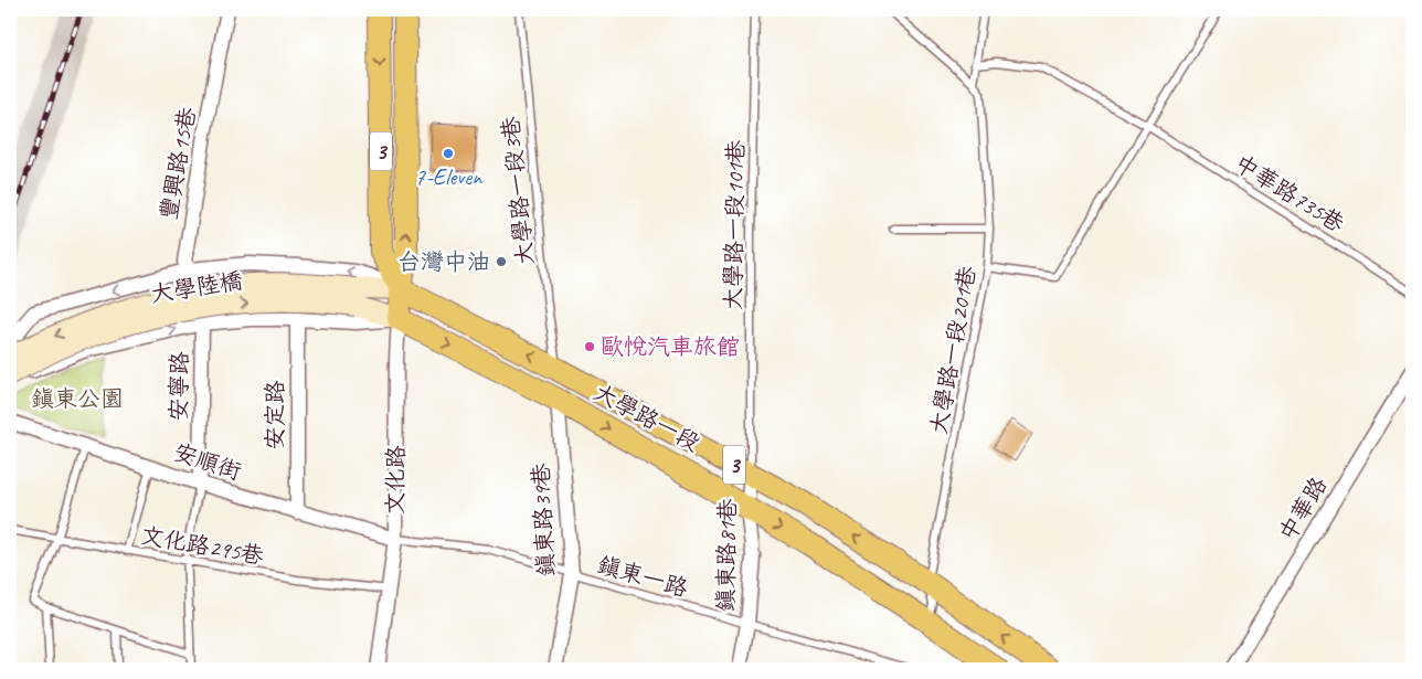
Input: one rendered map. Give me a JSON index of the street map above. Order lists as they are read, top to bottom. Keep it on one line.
{"streets":{"main road":["3","大學路一段","文化路"],"street":["豐興路15巷","大學陸橋","安寧路","安定路","安順街","中華路","鎮東路39巷","鎮東路81巷"],"lane":["大學路一段3巷","中華路735巷","大學路一段101巷","大學路一段201巷","文化路295巷","鎮東一路"]},"crossings":[["豐興路15巷","安寧路"],["大學路一段3巷","大學路一段"],["大學路一段101巷","大學路一段"],["大學路一段101巷","鎮東路81巷"],["大學陸橋","大學路一段"],["大學陸橋","文化路"],["大學路一段201巷","大學路一段"],["安寧路","安順街"],["安定路","安順街"],["大學路一段","文化路"],["大學路一段","鎮東路39巷"],["大學路一段","鎮東路81巷"],["安順街","文化路"],["安順街","鎮東一路"],["文化路","文化路295巷"],["文化路","鎮東一路"],["鎮東路39巷","鎮東一路"],["鎮東路81巷","鎮東一路"]],"parks":["鎮東公園"],"places":["7-Eleven","台灣中油","歐悅汽車旅館"]}
